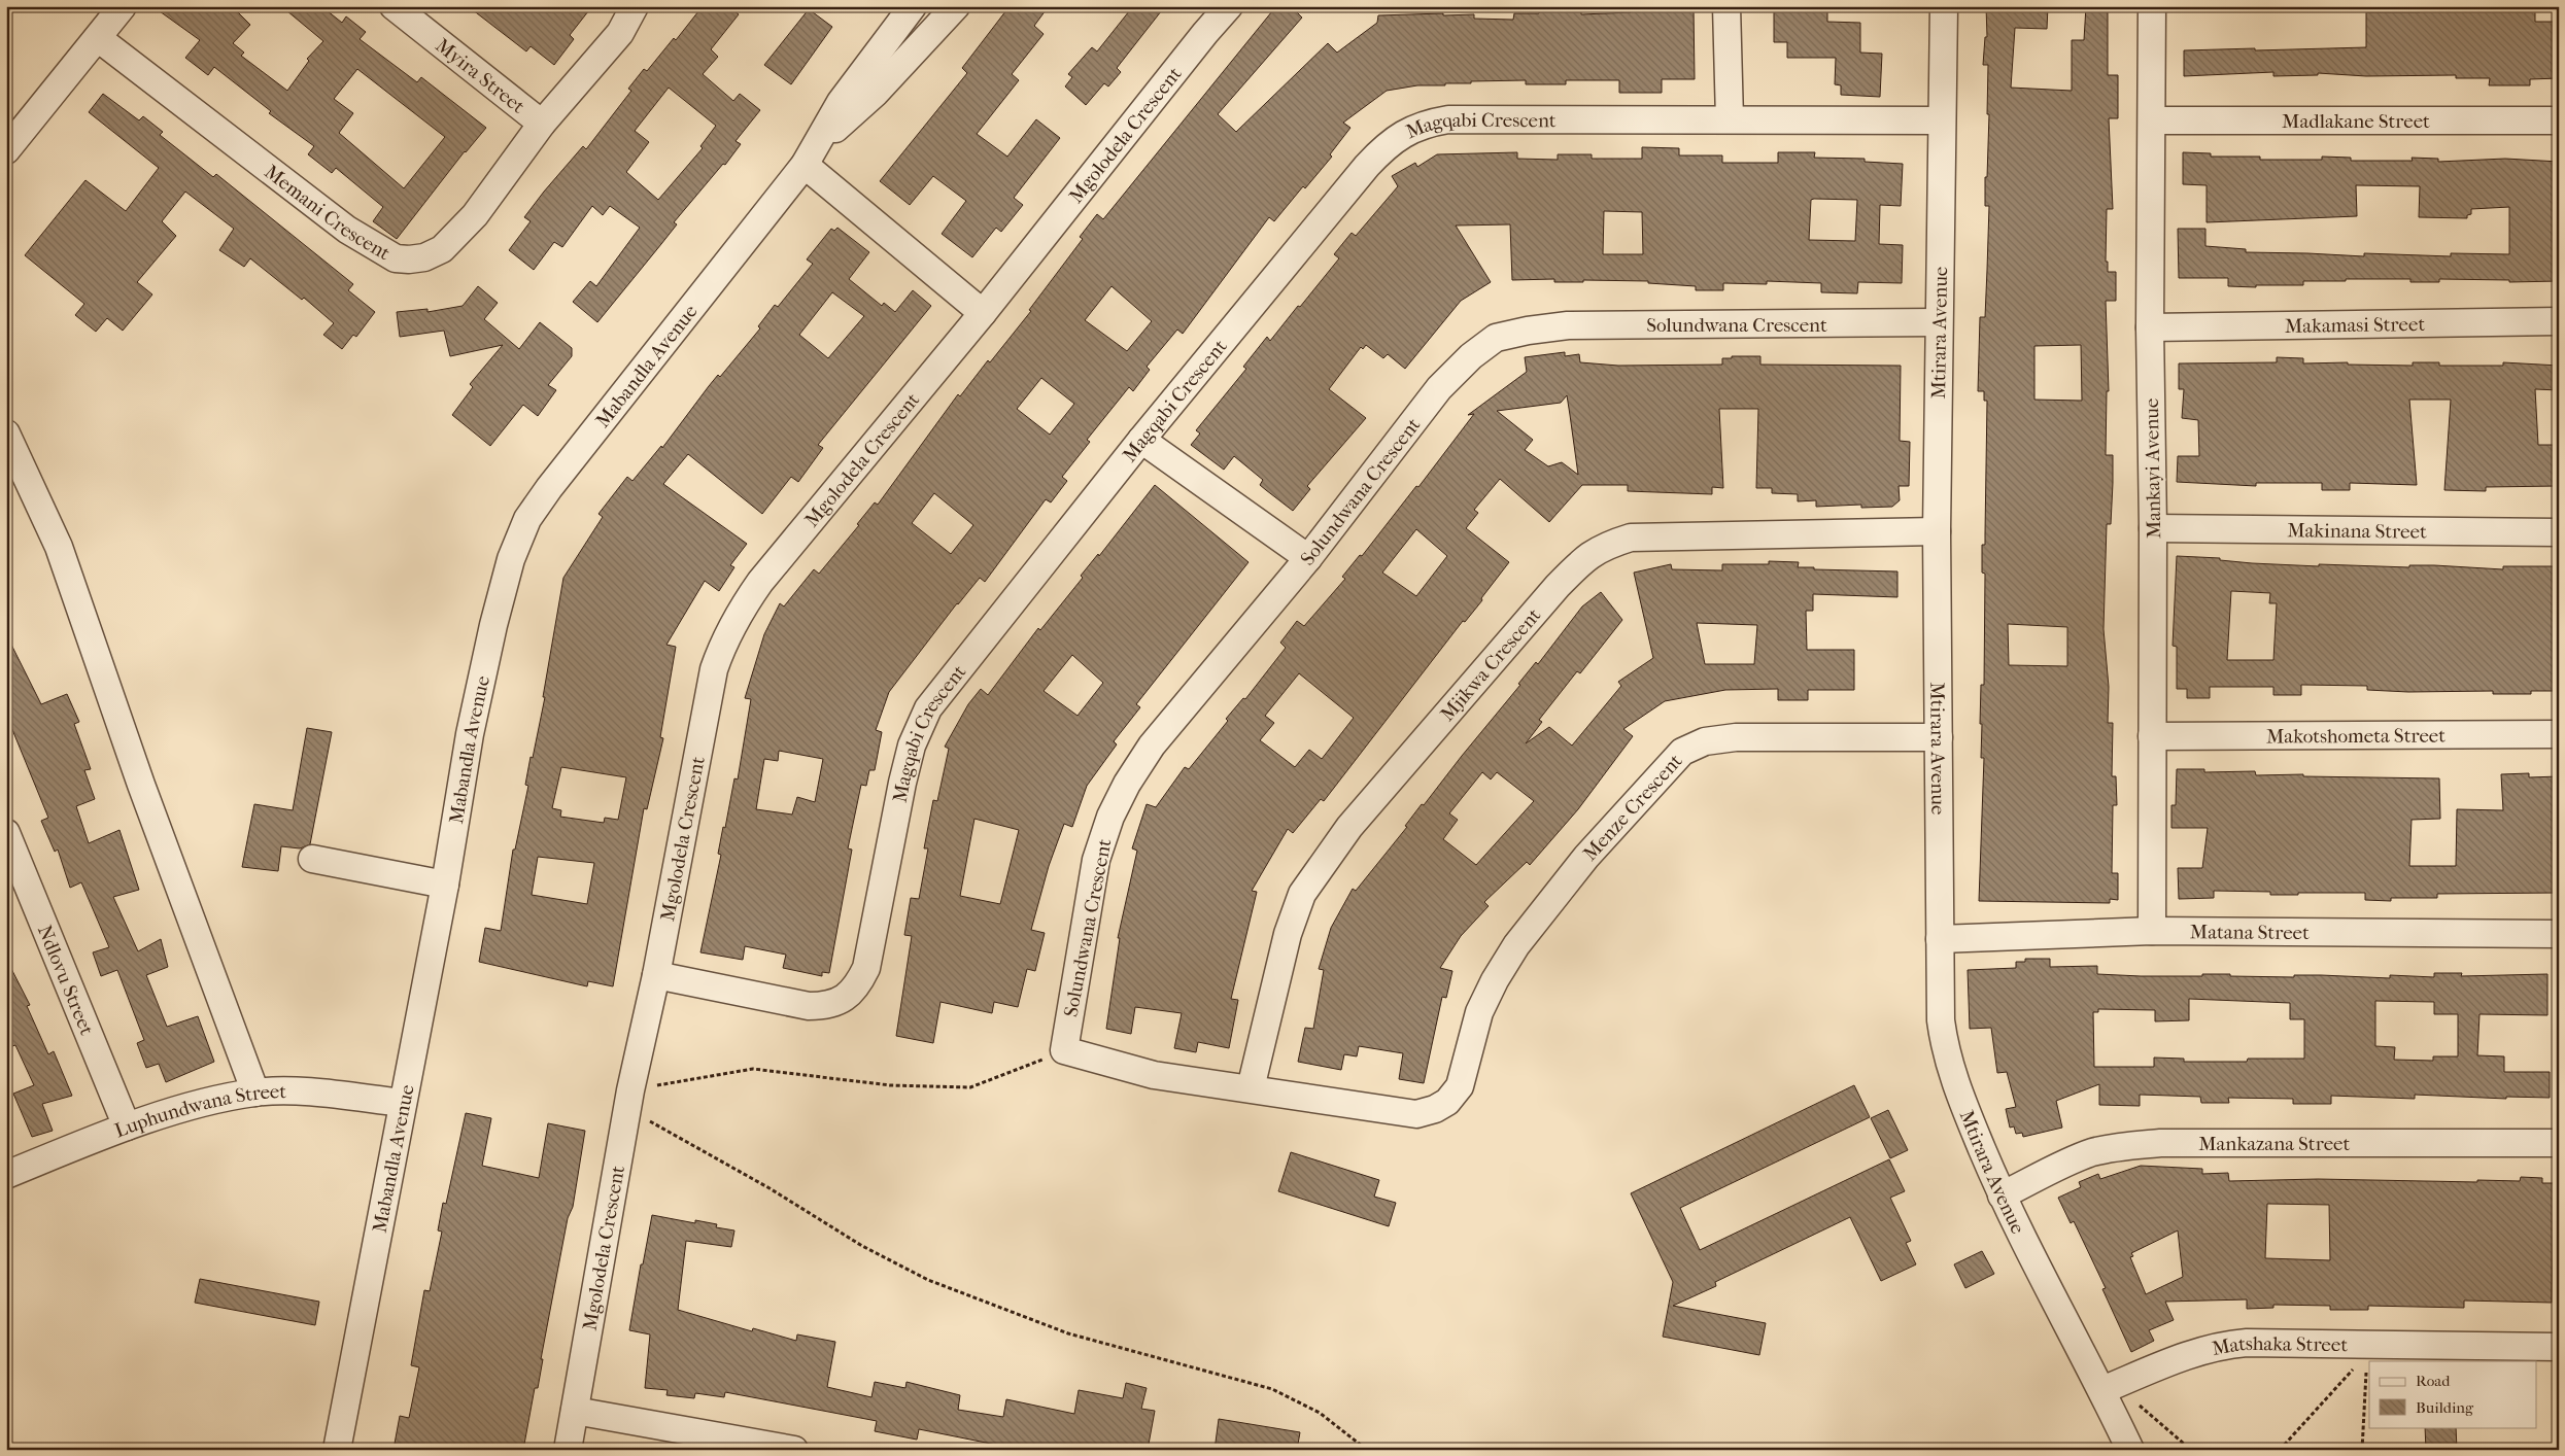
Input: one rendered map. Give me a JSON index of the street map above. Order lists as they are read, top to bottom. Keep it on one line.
{"streets":{"street":["Myira Street","Madlakane Street","Magqabi Crescent","Mgolodela Crescent","Memani Crescent","Solundwana Crescent","Makamasi Street","Mtirara Avenue","Mabandla Avenue","Mankayi Avenue","Makinana Street","Mjikwa Crescent","Makotshometa Street","Menze Crescent","Matana Street","Ndlovu Street","Luphundwana Street","Mankazana Street","Matshaka Street"]},"crossings":[["Myira Street","Memani Crescent"],["Madlakane Street","Mankayi Avenue"],["Magqabi Crescent","Mgolodela Crescent"],["Magqabi Crescent","Mtirara Avenue"],["Solundwana Crescent","Mtirara Avenue"],["Makamasi Street","Mankayi Avenue"],["Mtirara Avenue","Mjikwa Crescent"],["Mtirara Avenue","Menze Crescent"],["Mtirara Avenue","Matana Street"],["Mtirara Avenue","Mankazana Street"],["Mtirara Avenue","Matshaka Street"],["Mabandla Avenue","Luphundwana Street"],["Mankayi Avenue","Makinana Street"],["Mankayi Avenue","Makotshometa Street"],["Mankayi Avenue","Matana Street"],["Mjikwa Crescent","Menze Crescent"],["Ndlovu Street","Luphundwana Street"]],"legend":["Road","Building"]}
